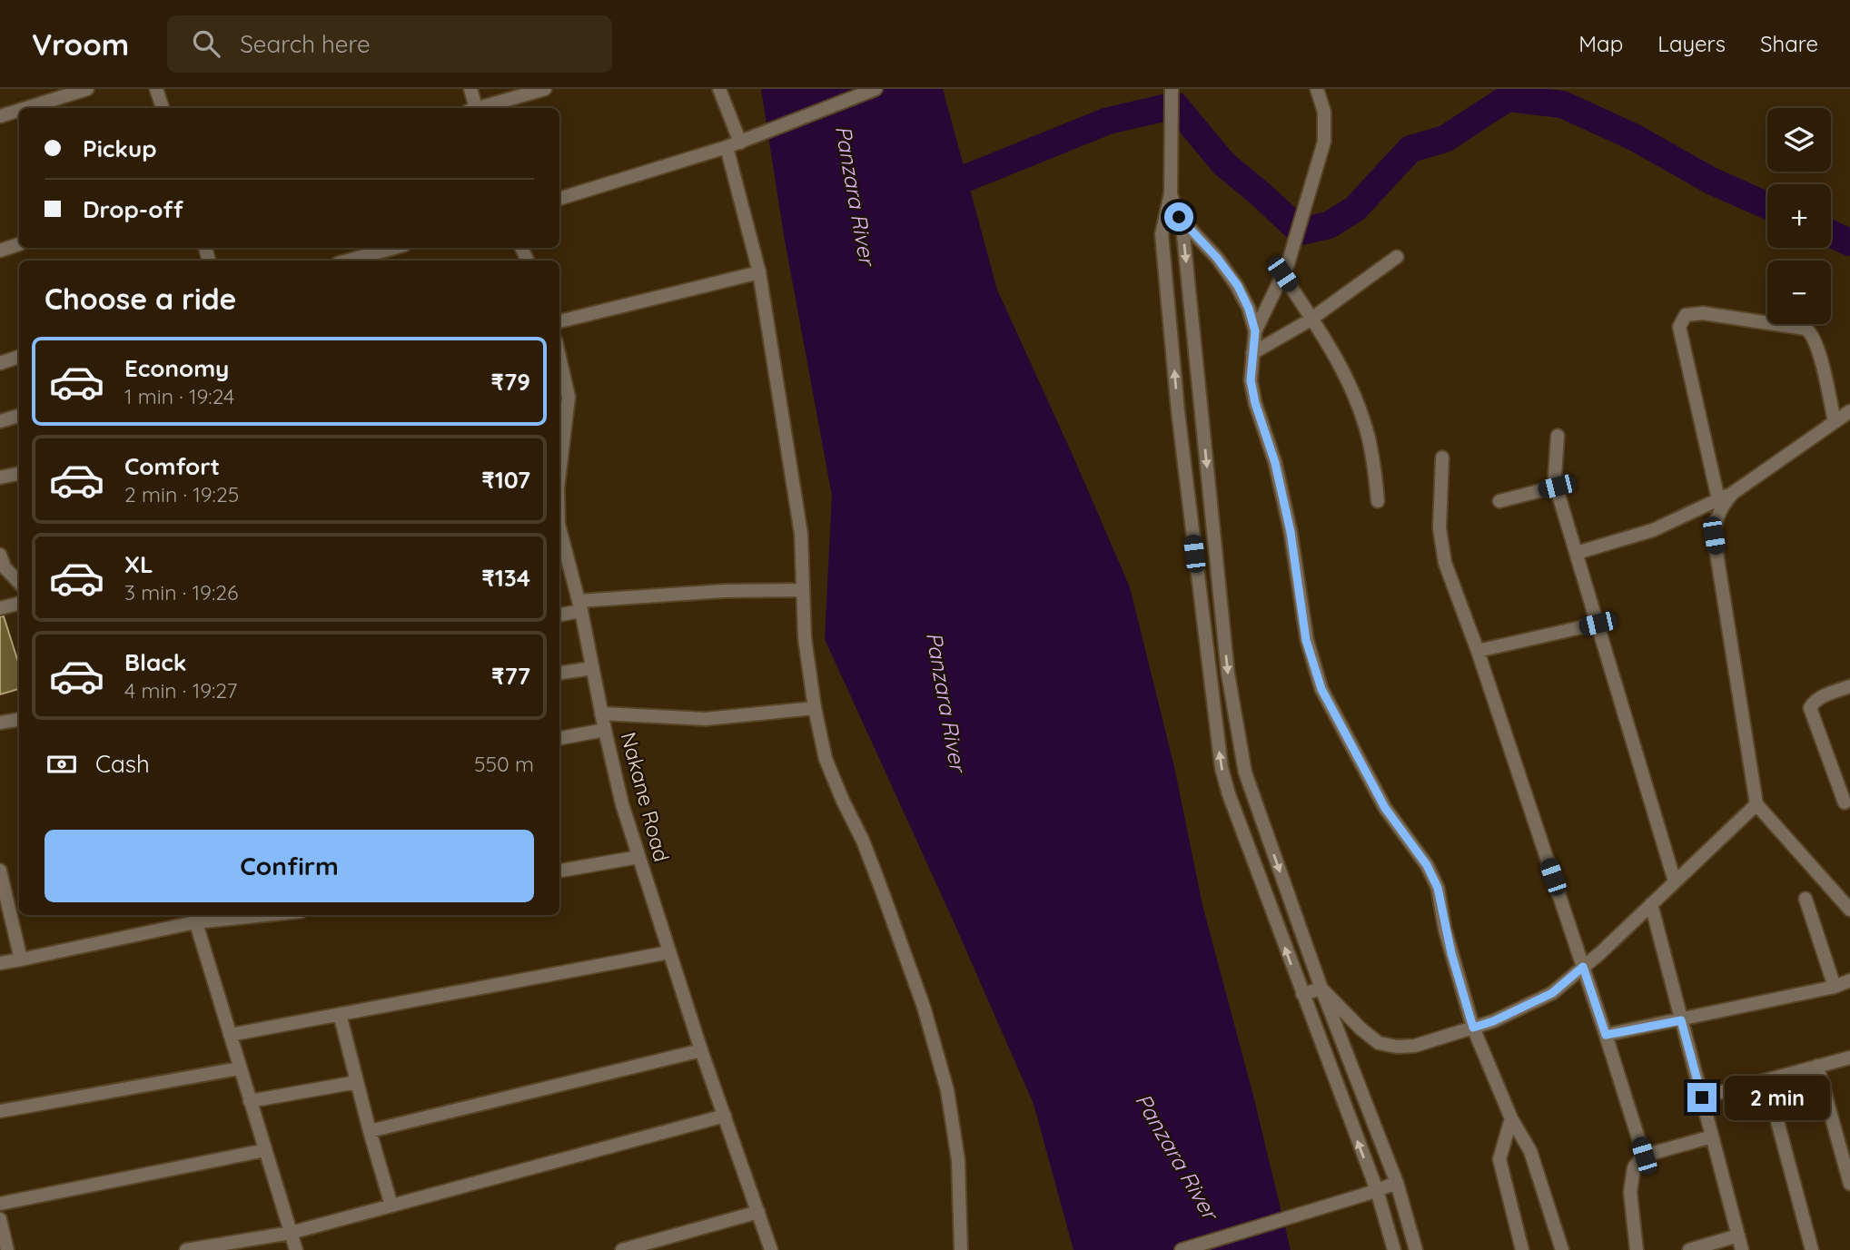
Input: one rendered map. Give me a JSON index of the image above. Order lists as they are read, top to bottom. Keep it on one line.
{"streets":{"street":["Nakane Road"]},"water":["Panzara River"],"page":{"header":"Vroom","search":"Search here","nav":["Map","Layers","Share"],"map_buttons":["+","−"],"banner":["Pickup","Drop-off"],"heading":"Choose a ride","list":[{"name":"Economy","note":"1 min · 19:24","value":"₹79"},{"name":"Comfort","note":"2 min · 19:25","value":"₹107"},{"name":"XL","note":"3 min · 19:26","value":"₹134"},{"name":"Black","note":"4 min · 19:27","value":"₹77"}],"pay":["Cash","550 m"],"buttons":"Confirm","bubble":"2 min"}}
